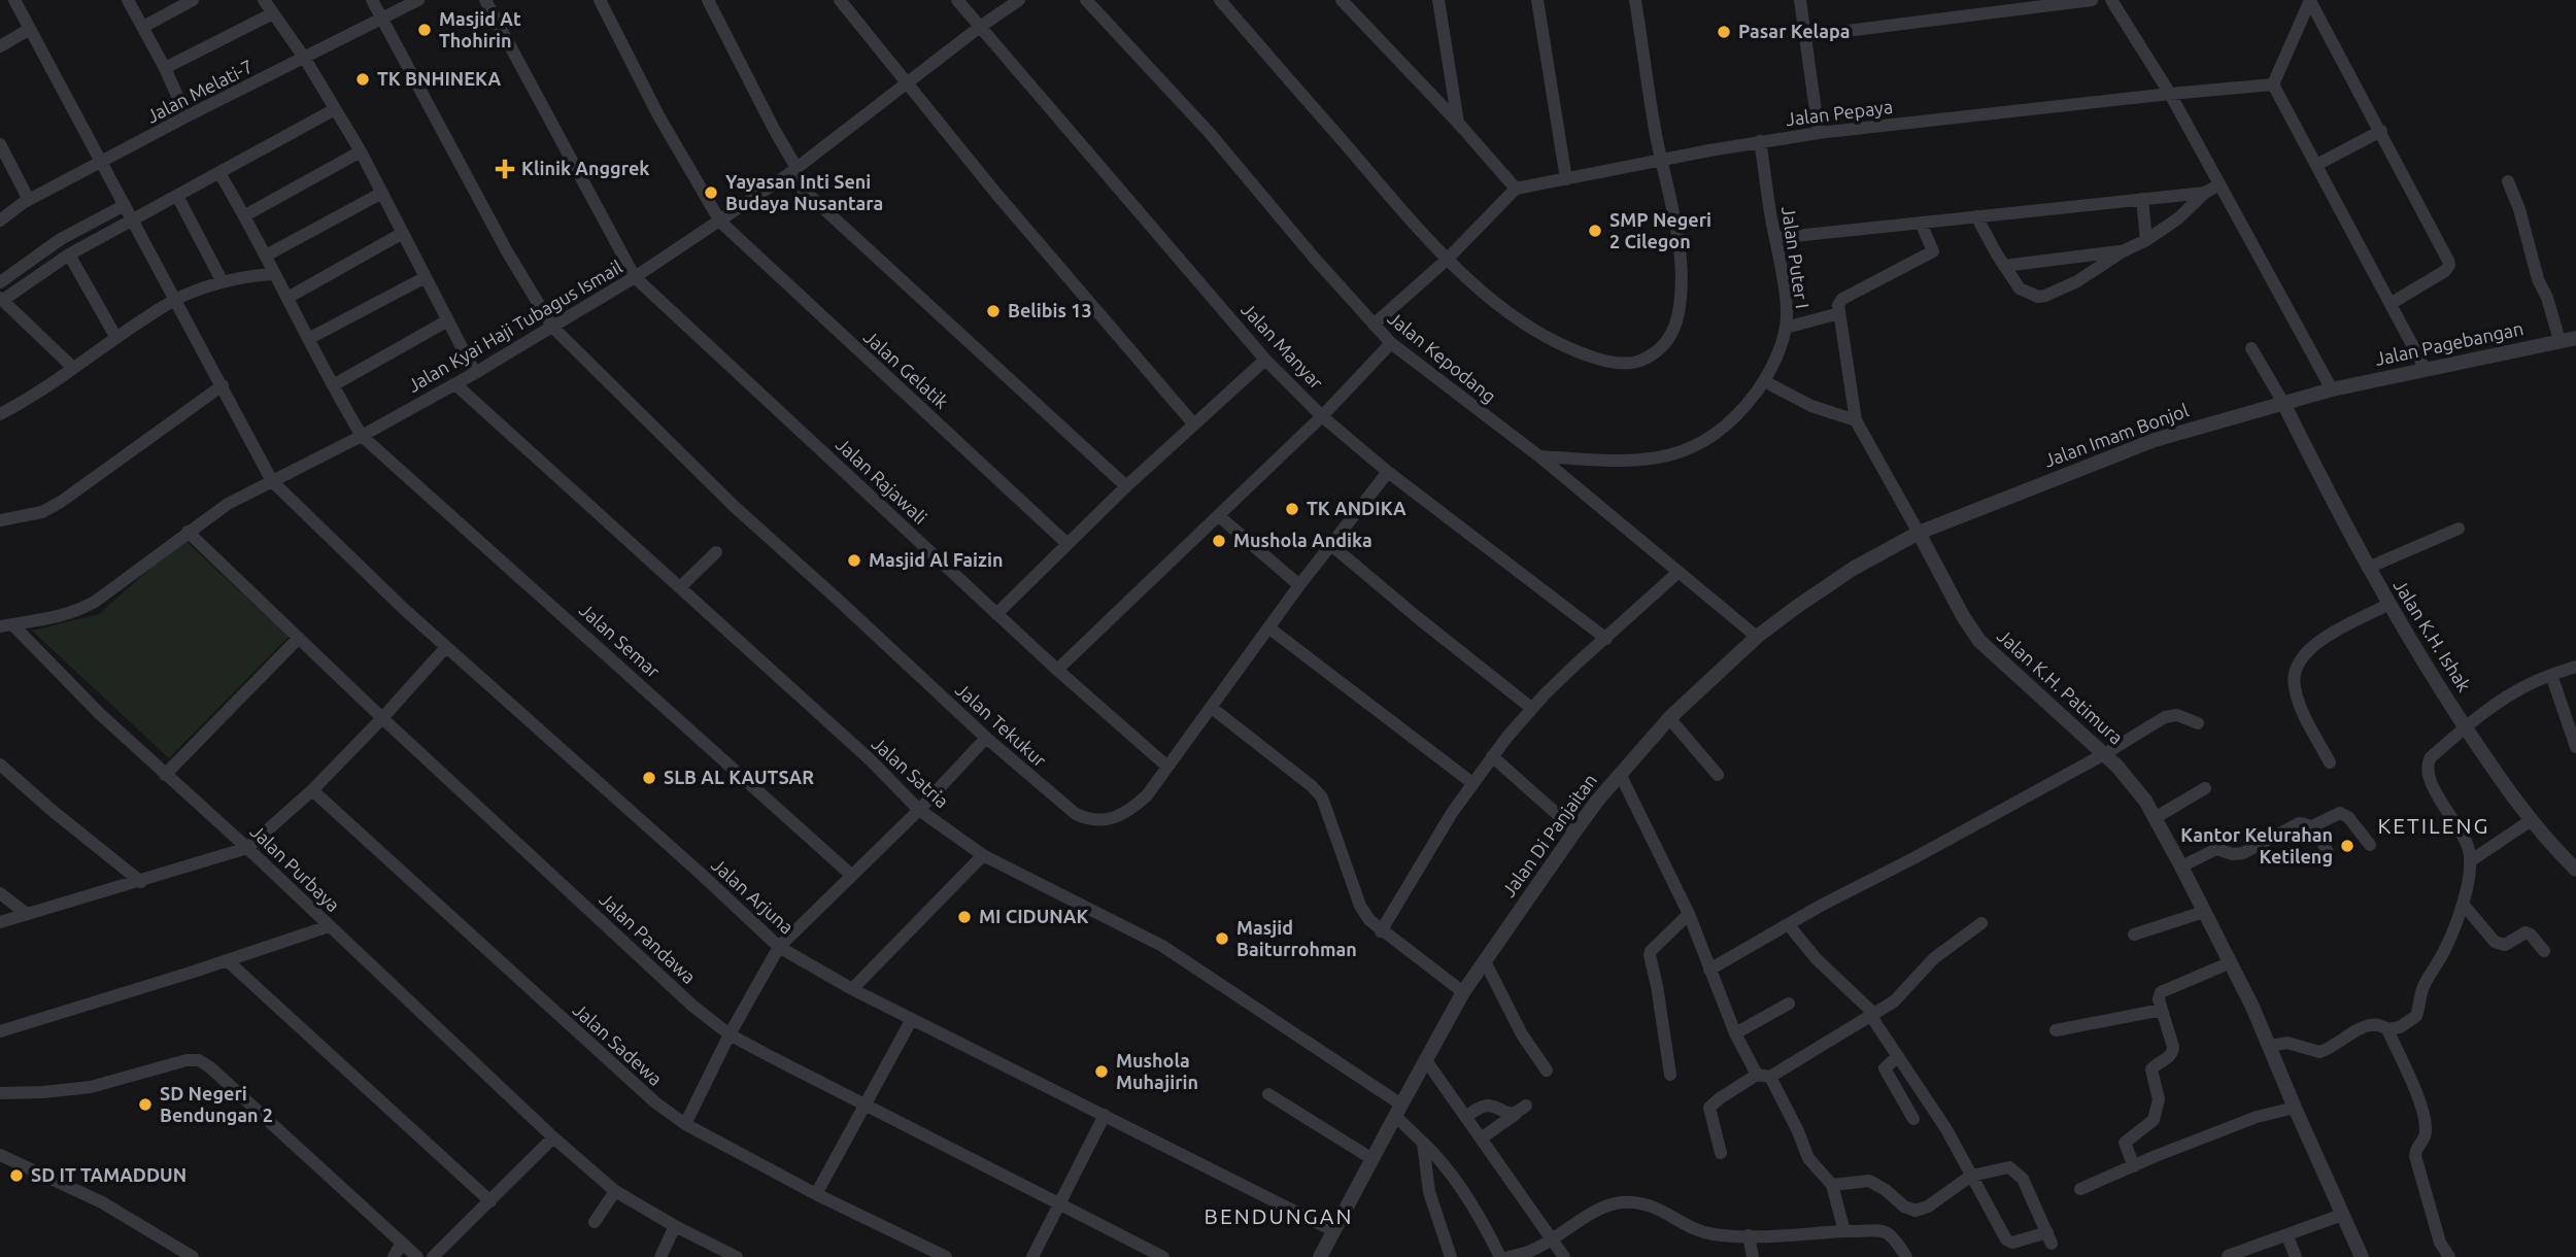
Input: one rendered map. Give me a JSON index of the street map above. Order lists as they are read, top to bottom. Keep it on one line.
{"streets":{"street":["Jalan Melati-7","Jalan Pepaya","Jalan Puter I","Jalan Kyai Haji Tubagus Ismail","Jalan Pagebangan","Jalan Manyar","Jalan Kepodang","Jalan Gelatik","Jalan Imam Bonjol","Jalan Rajawali","Jalan K.H. Ishak","Jalan Semar","Jalan K.H. Patimura","Jalan Tekukur","Jalan Satria","Jalan Di Panjaitan","Jalan Purbaya","Jalan Arjuna","Jalan Pandawa","Jalan Sadewa"]},"crossings":[["Jalan Melati-7","Jalan Tekukur"],["Jalan Melati-7","Jalan Arjuna"],["Jalan Pepaya","Jalan Puter I"],["Jalan Puter I","Jalan Kepodang"],["Jalan Kyai Haji Tubagus Ismail","Jalan Manyar"],["Jalan Kyai Haji Tubagus Ismail","Jalan Gelatik"],["Jalan Kyai Haji Tubagus Ismail","Jalan Rajawali"],["Jalan Kyai Haji Tubagus Ismail","Jalan Semar"],["Jalan Kyai Haji Tubagus Ismail","Jalan Tekukur"],["Jalan Kyai Haji Tubagus Ismail","Jalan Satria"],["Jalan Kyai Haji Tubagus Ismail","Jalan Purbaya"],["Jalan Kyai Haji Tubagus Ismail","Jalan Arjuna"],["Jalan Kyai Haji Tubagus Ismail","Jalan Pandawa"],["Jalan Pagebangan","Jalan Imam Bonjol"],["Jalan Manyar","Jalan Tekukur"],["Jalan Kepodang","Jalan Di Panjaitan"],["Jalan Imam Bonjol","Jalan K.H. Ishak"],["Jalan Imam Bonjol","Jalan K.H. Patimura"],["Jalan Imam Bonjol","Jalan Di Panjaitan"],["Jalan Rajawali","Jalan Tekukur"],["Jalan K.H. Patimura","Jalan Di Panjaitan"],["Jalan Satria","Jalan Di Panjaitan"],["Jalan Di Panjaitan","Jalan Arjuna"]],"districts":["KETILENG","BENDUNGAN"],"places":{"other":["Masjid At Thohirin","Pasar Kelapa","TK BNHINEKA","Yayasan Inti Seni Budaya Nusantara","SMP Negeri 2 Cilegon","Belibis 13","TK ANDIKA","Mushola Andika","Masjid Al Faizin","SLB AL KAUTSAR","Kantor Kelurahan Ketileng","MI CIDUNAK","Masjid Baiturrohman","Mushola Muhajirin","SD Negeri Bendungan 2","SD IT TAMADDUN"],"health":["Klinik Anggrek"]}}
